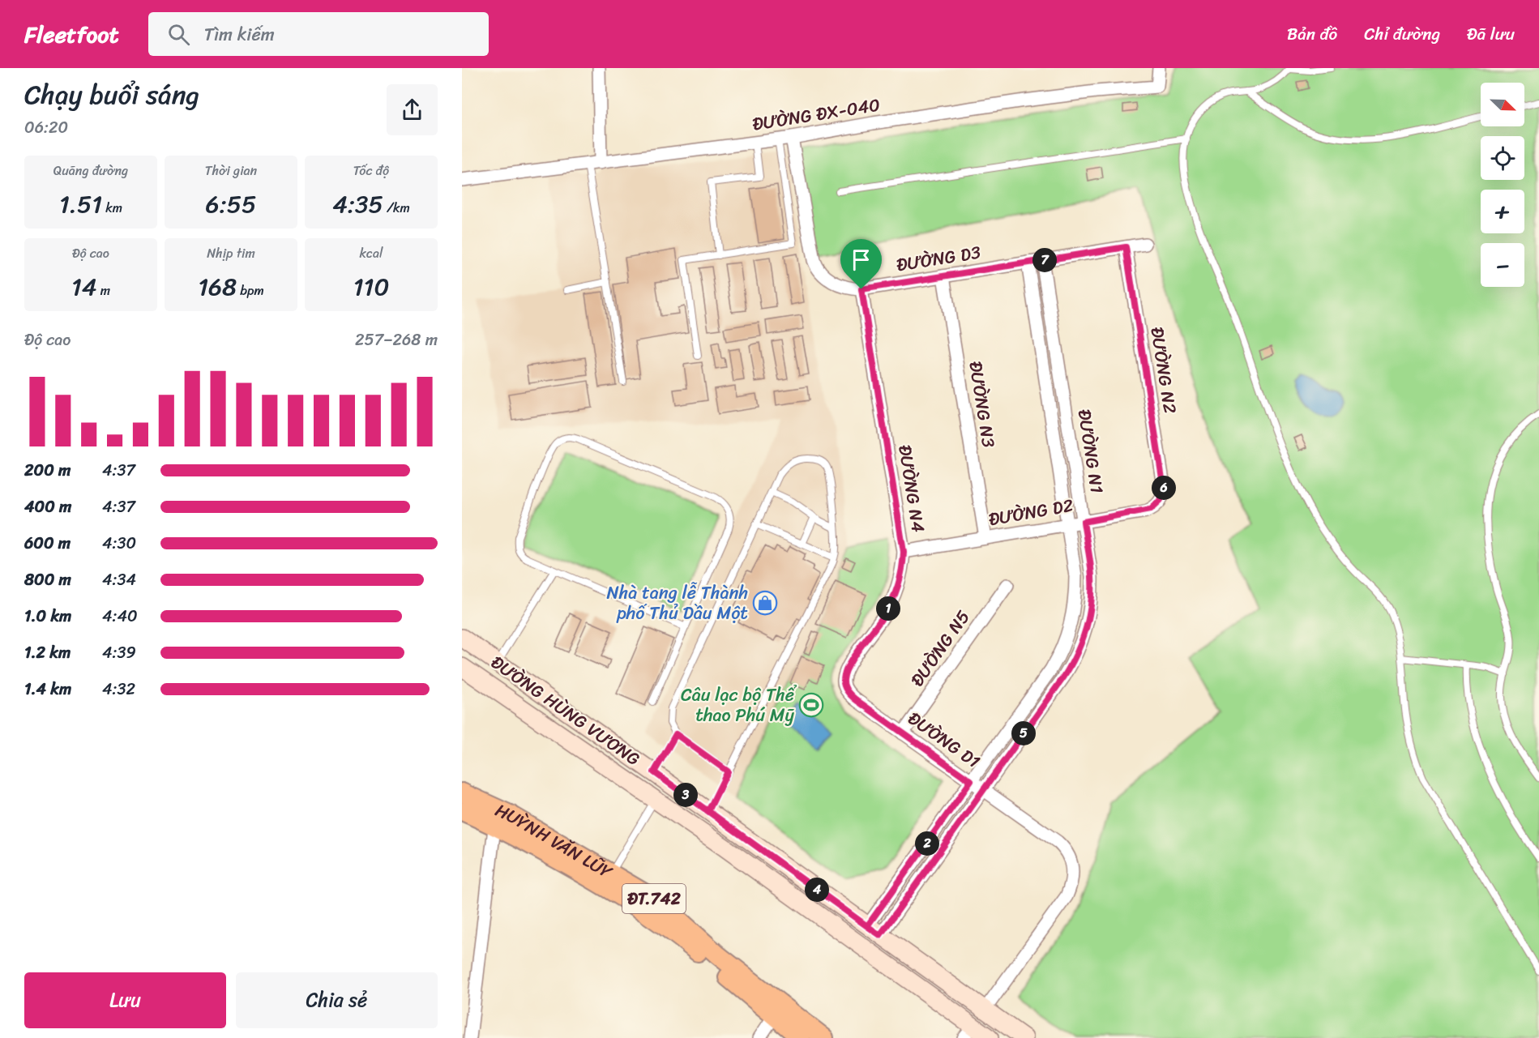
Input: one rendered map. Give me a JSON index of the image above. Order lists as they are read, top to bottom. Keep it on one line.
{"streets":{"main road":["ĐƯỜNG HÙNG VƯƠNG","HUỲNH VĂN LŨY","ĐT.742"],"street":["ĐƯỜNG ĐX-040","ĐƯỜNG D3","ĐƯỜNG N2","ĐƯỜNG N3","ĐƯỜNG N1","ĐƯỜNG N4","ĐƯỜNG D2","ĐƯỜNG N5","ĐƯỜNG D1"]},"crossings":[["ĐƯỜNG ĐX-040","ĐƯỜNG D3"],["ĐƯỜNG D3","ĐƯỜNG N2"],["ĐƯỜNG D3","ĐƯỜNG N3"],["ĐƯỜNG D3","ĐƯỜNG N1"],["ĐƯỜNG D3","ĐƯỜNG N4"],["ĐƯỜNG N2","ĐƯỜNG D2"],["ĐƯỜNG N3","ĐƯỜNG D2"],["ĐƯỜNG N1","ĐƯỜNG D2"],["ĐƯỜNG N1","ĐƯỜNG HÙNG VƯƠNG"],["ĐƯỜNG N1","ĐƯỜNG D1"],["ĐƯỜNG N4","ĐƯỜNG D2"],["ĐƯỜNG N4","ĐƯỜNG D1"],["ĐƯỜNG N5","ĐƯỜNG D1"],["ĐƯỜNG HÙNG VƯƠNG","ĐƯỜNG D1"]],"places":{"shop":["Nhà tang lễ Thành phố Thủ Dầu Một"],"sports":["Câu lạc bộ Thể thao Phú Mỹ"]},"north":"bottom right","page":{"header":"Fleetfoot","search":"Tìm kiếm","nav":["Bản đồ","Chỉ đường","Đã lưu"],"heading":["Chạy buổi sáng","06:20"],"map_buttons":["+","−"],"stats":[["Quãng đường","1.51 km"],["Thời gian","6:55"],["Tốc độ","4:35 /km"],["Độ cao","14 m"],["Nhịp tim","168 bpm"],["kcal","110"]],"pins":["7","6","1","5","3","2","4"],"chart":["Độ cao","257–268 m"],"list":[{"name":"200 m","note":"4:37"},{"name":"400 m","note":"4:37"},{"name":"600 m","note":"4:30"},{"name":"800 m","note":"4:34"},{"name":"1.0 km","note":"4:40"},{"name":"1.2 km","note":"4:39"},{"name":"1.4 km","note":"4:32"}],"buttons":["Lưu","Chia sẻ"]}}
